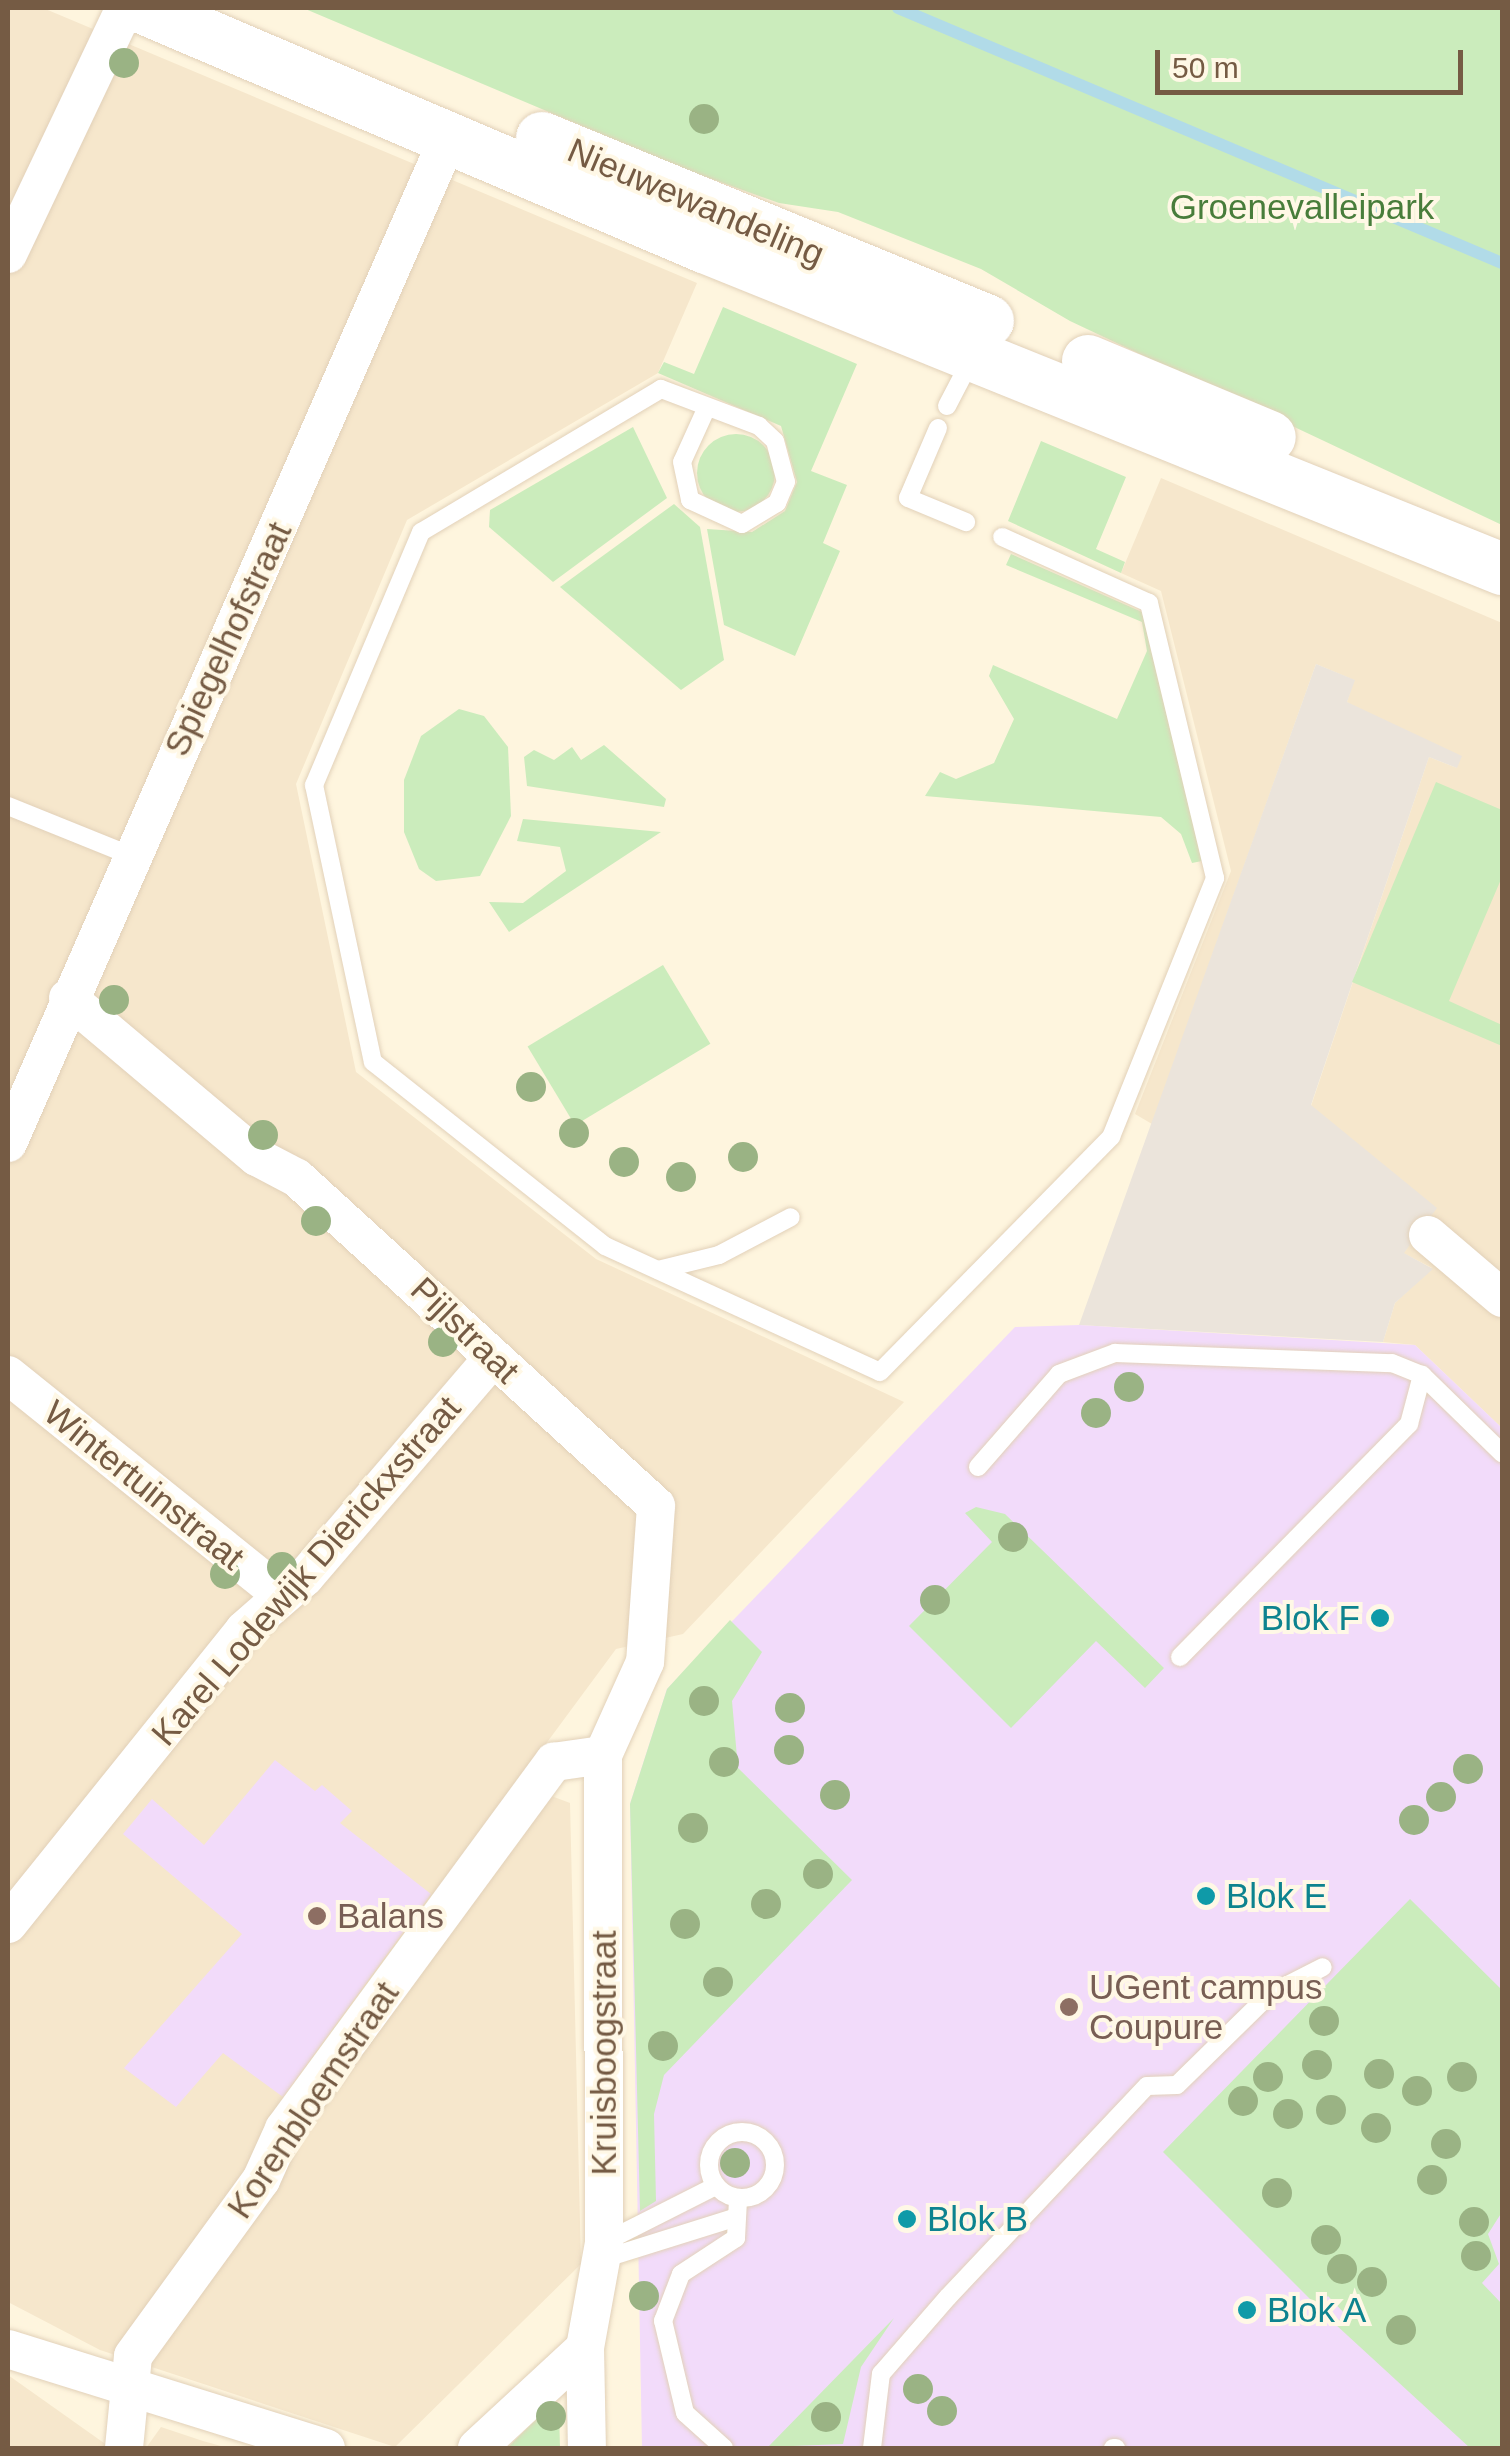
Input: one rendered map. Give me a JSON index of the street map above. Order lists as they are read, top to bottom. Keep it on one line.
{"streets":{"main road":["Nieuwewandeling"],"street":["Spiegelhofstraat","Pijlstraat","Wintertuinstraat","Karel Lodewijk Dierickxstraat","Kruisboogstraat","Korenbloemstraat"]},"crossings":[["Nieuwewandeling","Spiegelhofstraat"],["Spiegelhofstraat","Pijlstraat"],["Pijlstraat","Karel Lodewijk Dierickxstraat"],["Pijlstraat","Kruisboogstraat"],["Pijlstraat","Korenbloemstraat"],["Wintertuinstraat","Karel Lodewijk Dierickxstraat"],["Kruisboogstraat","Korenbloemstraat"]],"parks":["Groenevalleipark"],"places":["Blok F","Blok E","Balans","UGent campus Coupure","Blok B","Blok A"],"scale_bar":"50 m"}
